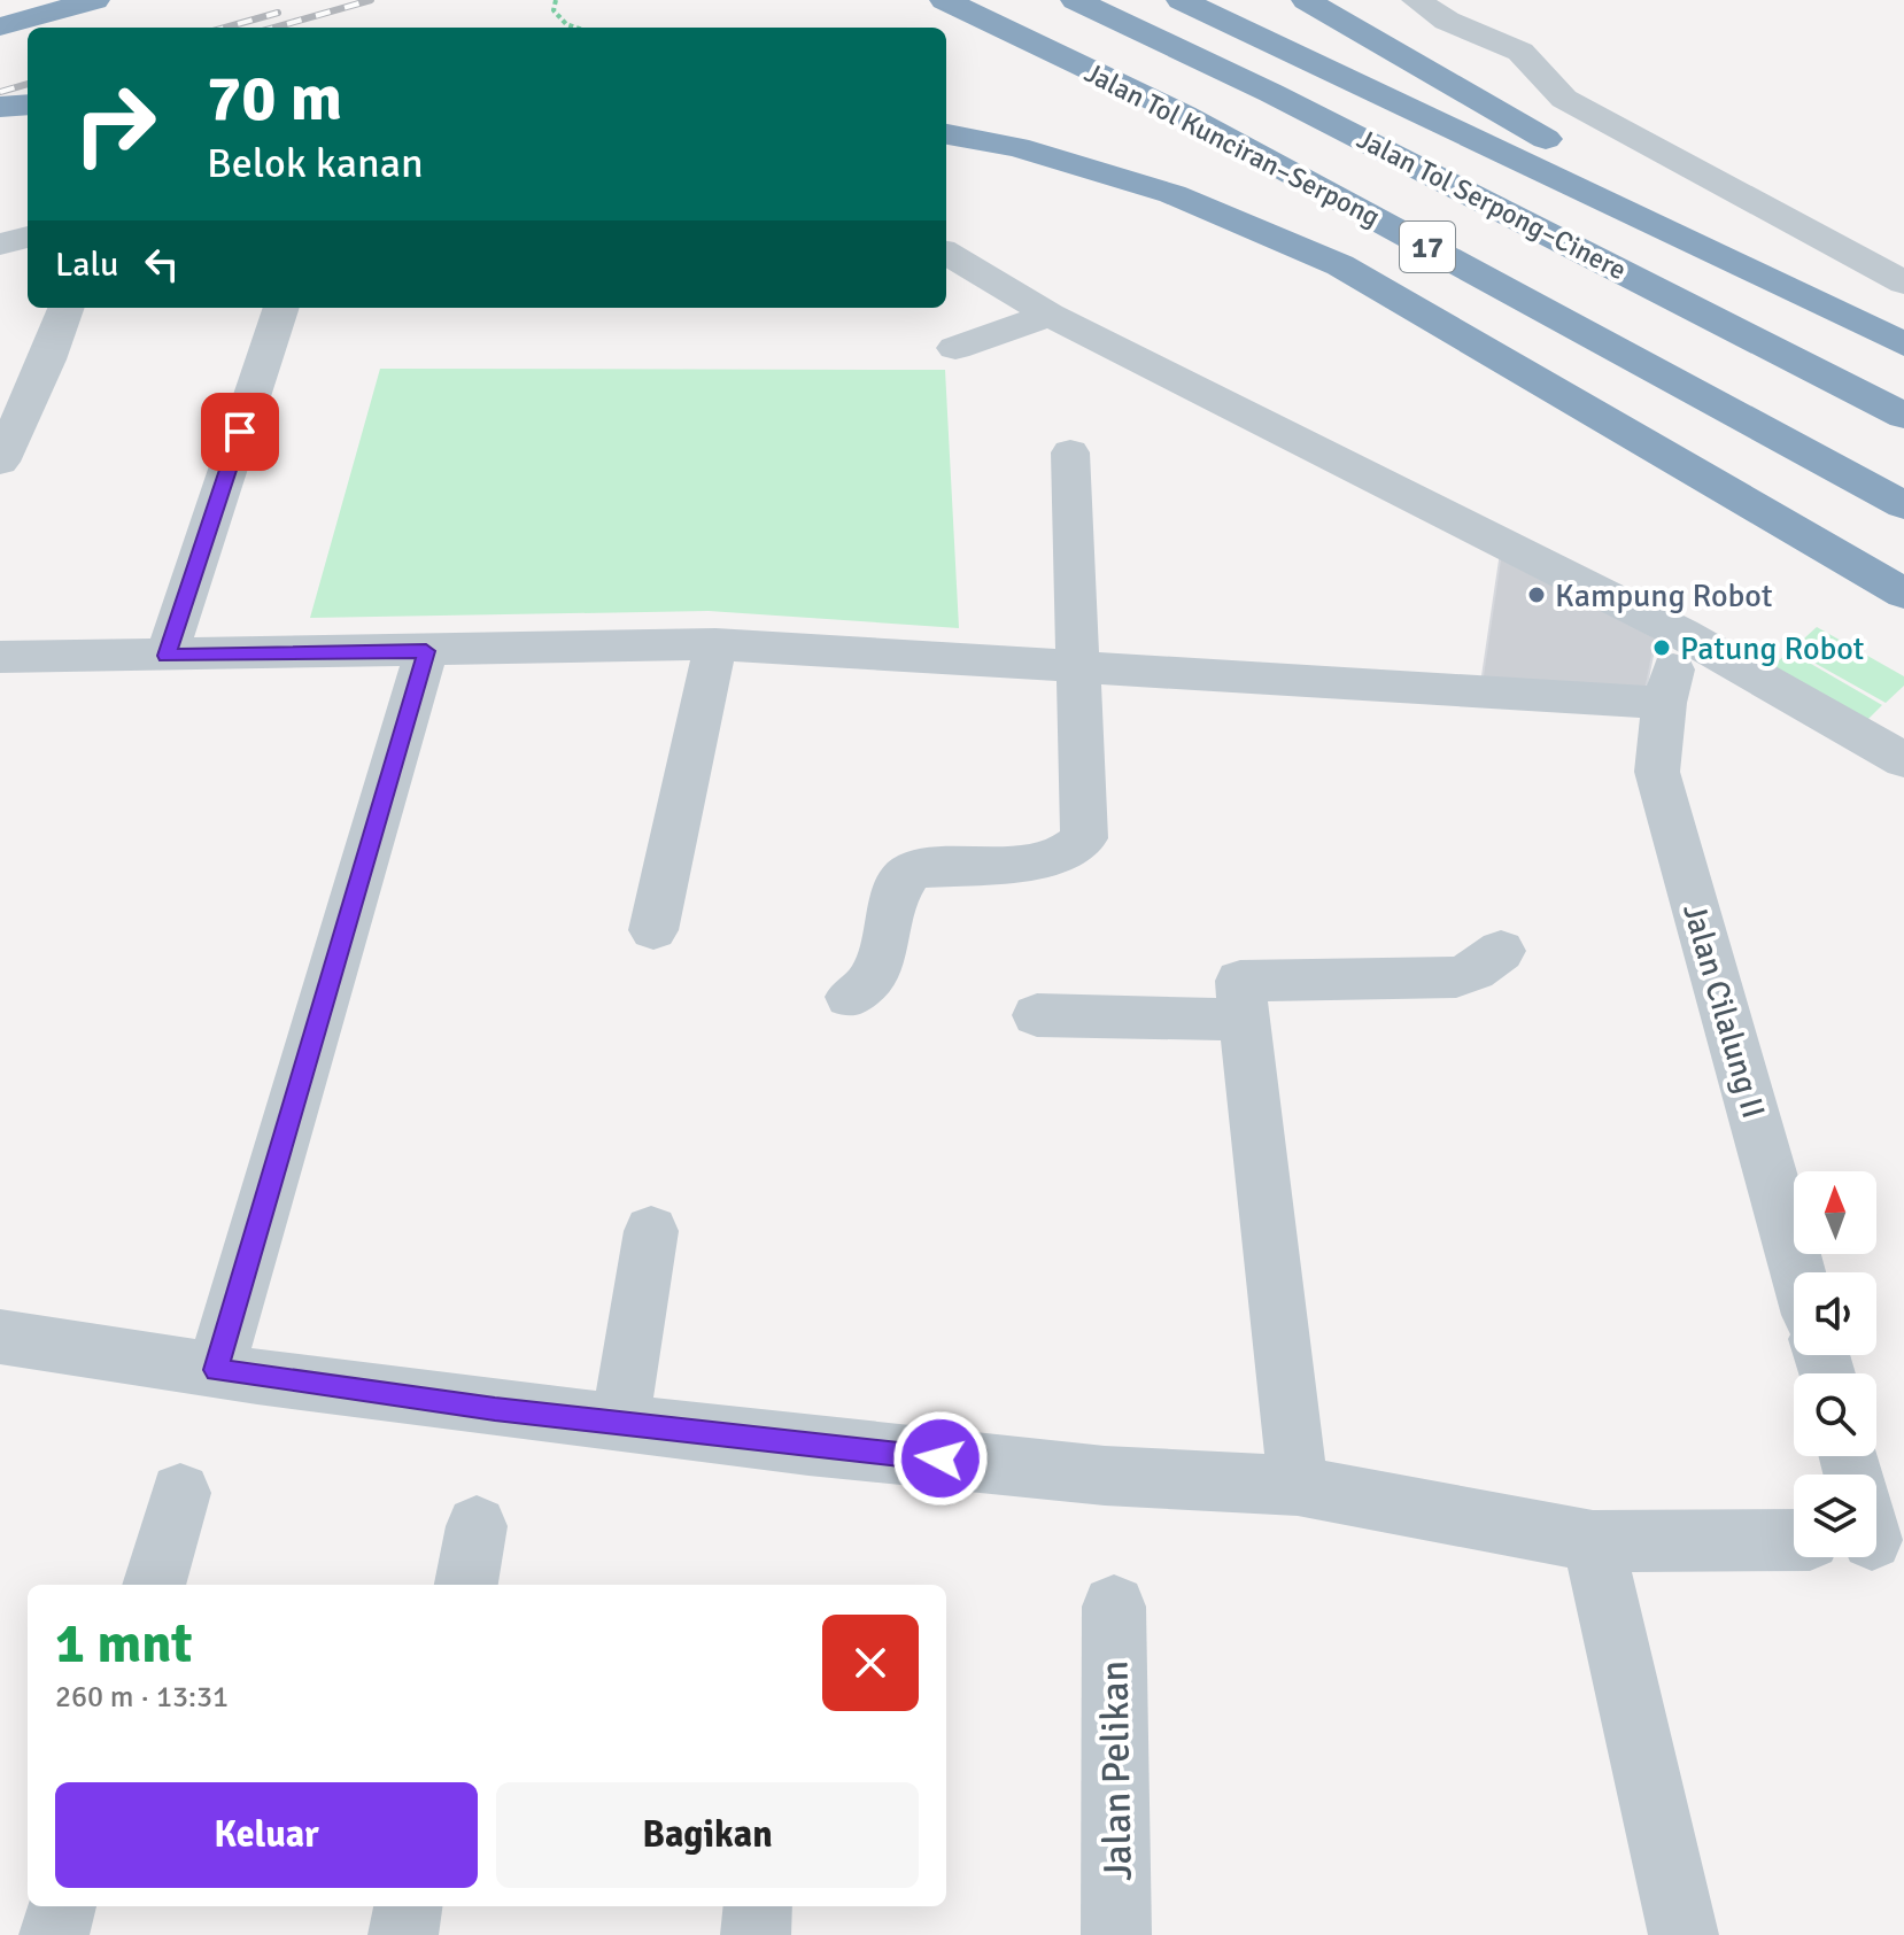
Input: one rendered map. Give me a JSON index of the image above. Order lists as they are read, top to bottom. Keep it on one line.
{"streets":{"highway":["Jalan Tol Kunciran–Serpong","Jalan Tol Serpong–Cinere","17"],"street":["Jalan Cilalung II","Jalan Pelikan"]},"places":["Kampung Robot","Patung Robot"],"north":"top","page":{"turn":["70 m","Belok kanan"],"then":"Lalu","heading":["1 mnt","260 m · 13:31"],"buttons":["Keluar","Bagikan"]}}
